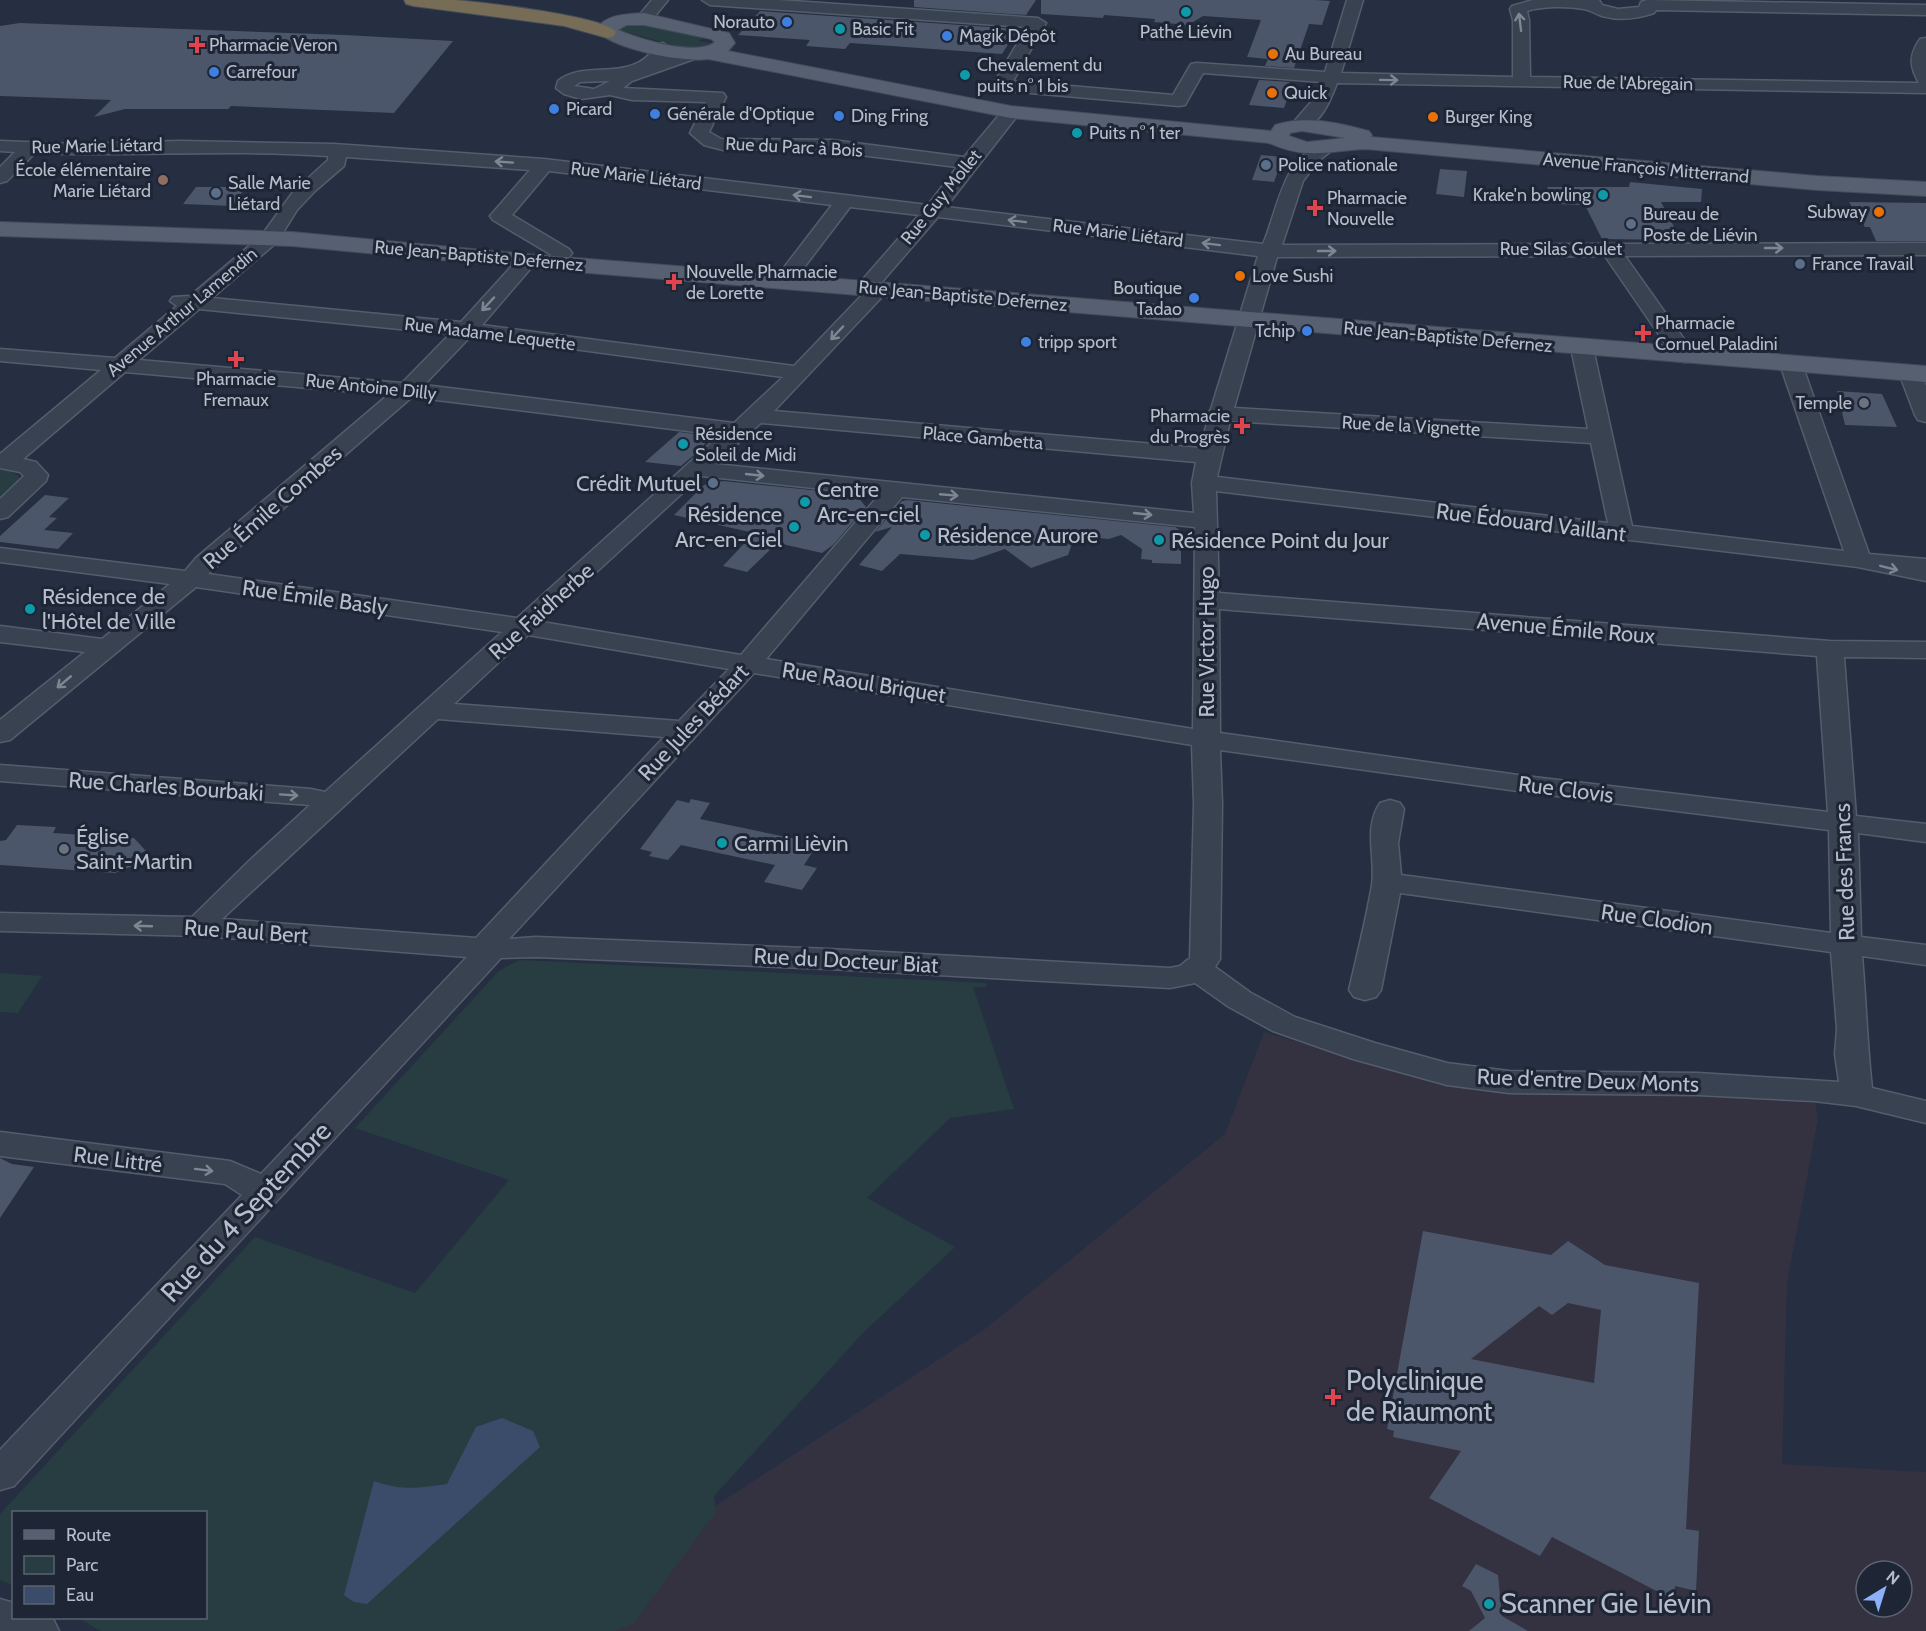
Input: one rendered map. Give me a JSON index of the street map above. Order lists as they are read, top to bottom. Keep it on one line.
{"streets":{"main road":["Avenue François Mitterrand","Rue Jean-Baptiste Defernez"],"street":["Rue de l'Abregain","Rue Marie Liétard","Rue du Parc à Bois","Rue Guy Mollet","Rue Silas Goulet","Avenue Arthur Lamendin","Rue Madame Lequette","Rue Antoine Dilly","Rue de la Vignette","Place Gambetta","Rue Émile Combes","Rue Édouard Vaillant","Rue Émile Basly","Rue Faidherbe","Avenue Émile Roux","Rue Victor Hugo","Rue Raoul Briquet","Rue Jules Bédart","Rue Charles Bourbaki","Rue Clovis","Rue des Francs","Rue Clodion","Rue Paul Bert","Rue du Docteur Biat","Rue d'entre Deux Monts","Rue Littré","Rue du 4 Septembre"]},"crossings":[["Rue Marie Liétard","Rue Guy Mollet"],["Rue Marie Liétard","Rue Silas Goulet"],["Rue Marie Liétard","Avenue Arthur Lamendin"],["Rue Marie Liétard","Rue Victor Hugo"],["Rue du Parc à Bois","Rue Guy Mollet"],["Rue Guy Mollet","Rue Jean-Baptiste Defernez"],["Rue Guy Mollet","Rue Faidherbe"],["Rue Silas Goulet","Rue Victor Hugo"],["Rue Jean-Baptiste Defernez","Avenue Arthur Lamendin"],["Rue Jean-Baptiste Defernez","Rue Émile Combes"],["Rue Jean-Baptiste Defernez","Rue Faidherbe"],["Rue Jean-Baptiste Defernez","Rue Victor Hugo"],["Avenue Arthur Lamendin","Rue Madame Lequette"],["Avenue Arthur Lamendin","Rue Antoine Dilly"],["Rue Madame Lequette","Rue Émile Combes"],["Rue Madame Lequette","Rue Faidherbe"],["Rue Antoine Dilly","Place Gambetta"],["Rue Antoine Dilly","Rue Émile Combes"],["Rue Antoine Dilly","Rue Faidherbe"],["Rue de la Vignette","Rue Victor Hugo"],["Place Gambetta","Rue Faidherbe"],["Place Gambetta","Rue Victor Hugo"],["Rue Émile Combes","Rue Émile Basly"],["Rue Édouard Vaillant","Rue Victor Hugo"],["Rue Émile Basly","Rue Faidherbe"],["Rue Émile Basly","Rue Raoul Briquet"],["Rue Faidherbe","Rue Raoul Briquet"],["Rue Faidherbe","Rue Charles Bourbaki"],["Rue Faidherbe","Rue Paul Bert"],["Avenue Émile Roux","Rue Victor Hugo"],["Avenue Émile Roux","Rue des Francs"],["Rue Victor Hugo","Rue Raoul Briquet"],["Rue Victor Hugo","Rue Clovis"],["Rue Victor Hugo","Rue du Docteur Biat"],["Rue Victor Hugo","Rue d'entre Deux Monts"],["Rue Raoul Briquet","Rue Jules Bédart"],["Rue Raoul Briquet","Rue Clovis"],["Rue Jules Bédart","Rue Paul Bert"],["Rue Jules Bédart","Rue du Docteur Biat"],["Rue Jules Bédart","Rue du 4 Septembre"],["Rue Clovis","Rue des Francs"],["Rue des Francs","Rue Clodion"],["Rue des Francs","Rue d'entre Deux Monts"],["Rue Paul Bert","Rue du Docteur Biat"],["Rue Paul Bert","Rue du 4 Septembre"],["Rue du Docteur Biat","Rue d'entre Deux Monts"],["Rue du Docteur Biat","Rue du 4 Septembre"],["Rue Littré","Rue du 4 Septembre"]],"one_way":["Rue Marie Liétard","Rue Charles Bourbaki","Rue Paul Bert","Rue Littré"],"places":{"other":["Pathé Liévin","Norauto","Basic Fit","Magik Dépôt","Au Bureau","Carrefour","Chevalement du puits n° 1 bis","Quick","Picard","Générale d'Optique","Ding Fring","Burger King","Puits n° 1 ter","Police nationale","École élémentaire Marie Liétard","Salle Marie Liétard","Krake'n bowling","Subway","Bureau de Poste de Liévin","France Travail","Love Sushi","Boutique Tadao","Tchip","tripp sport","Temple","Résidence Soleil de Midi","Crédit Mutuel","Centre Arc-en-ciel","Résidence Arc-en-Ciel","Résidence Aurore","Résidence Point du Jour","Résidence de l'Hôtel de Ville","Carmi Lièvin","Église Saint-Martin","Scanner Gie Liévin"],"health":["Pharmacie Veron","Pharmacie Nouvelle","Nouvelle Pharmacie de Lorette","Pharmacie Cornuel Paladini","Pharmacie Fremaux","Pharmacie du Progrès","Polyclinique de Riaumont"]},"legend":["Route","Parc","Eau"],"north":"top right"}
